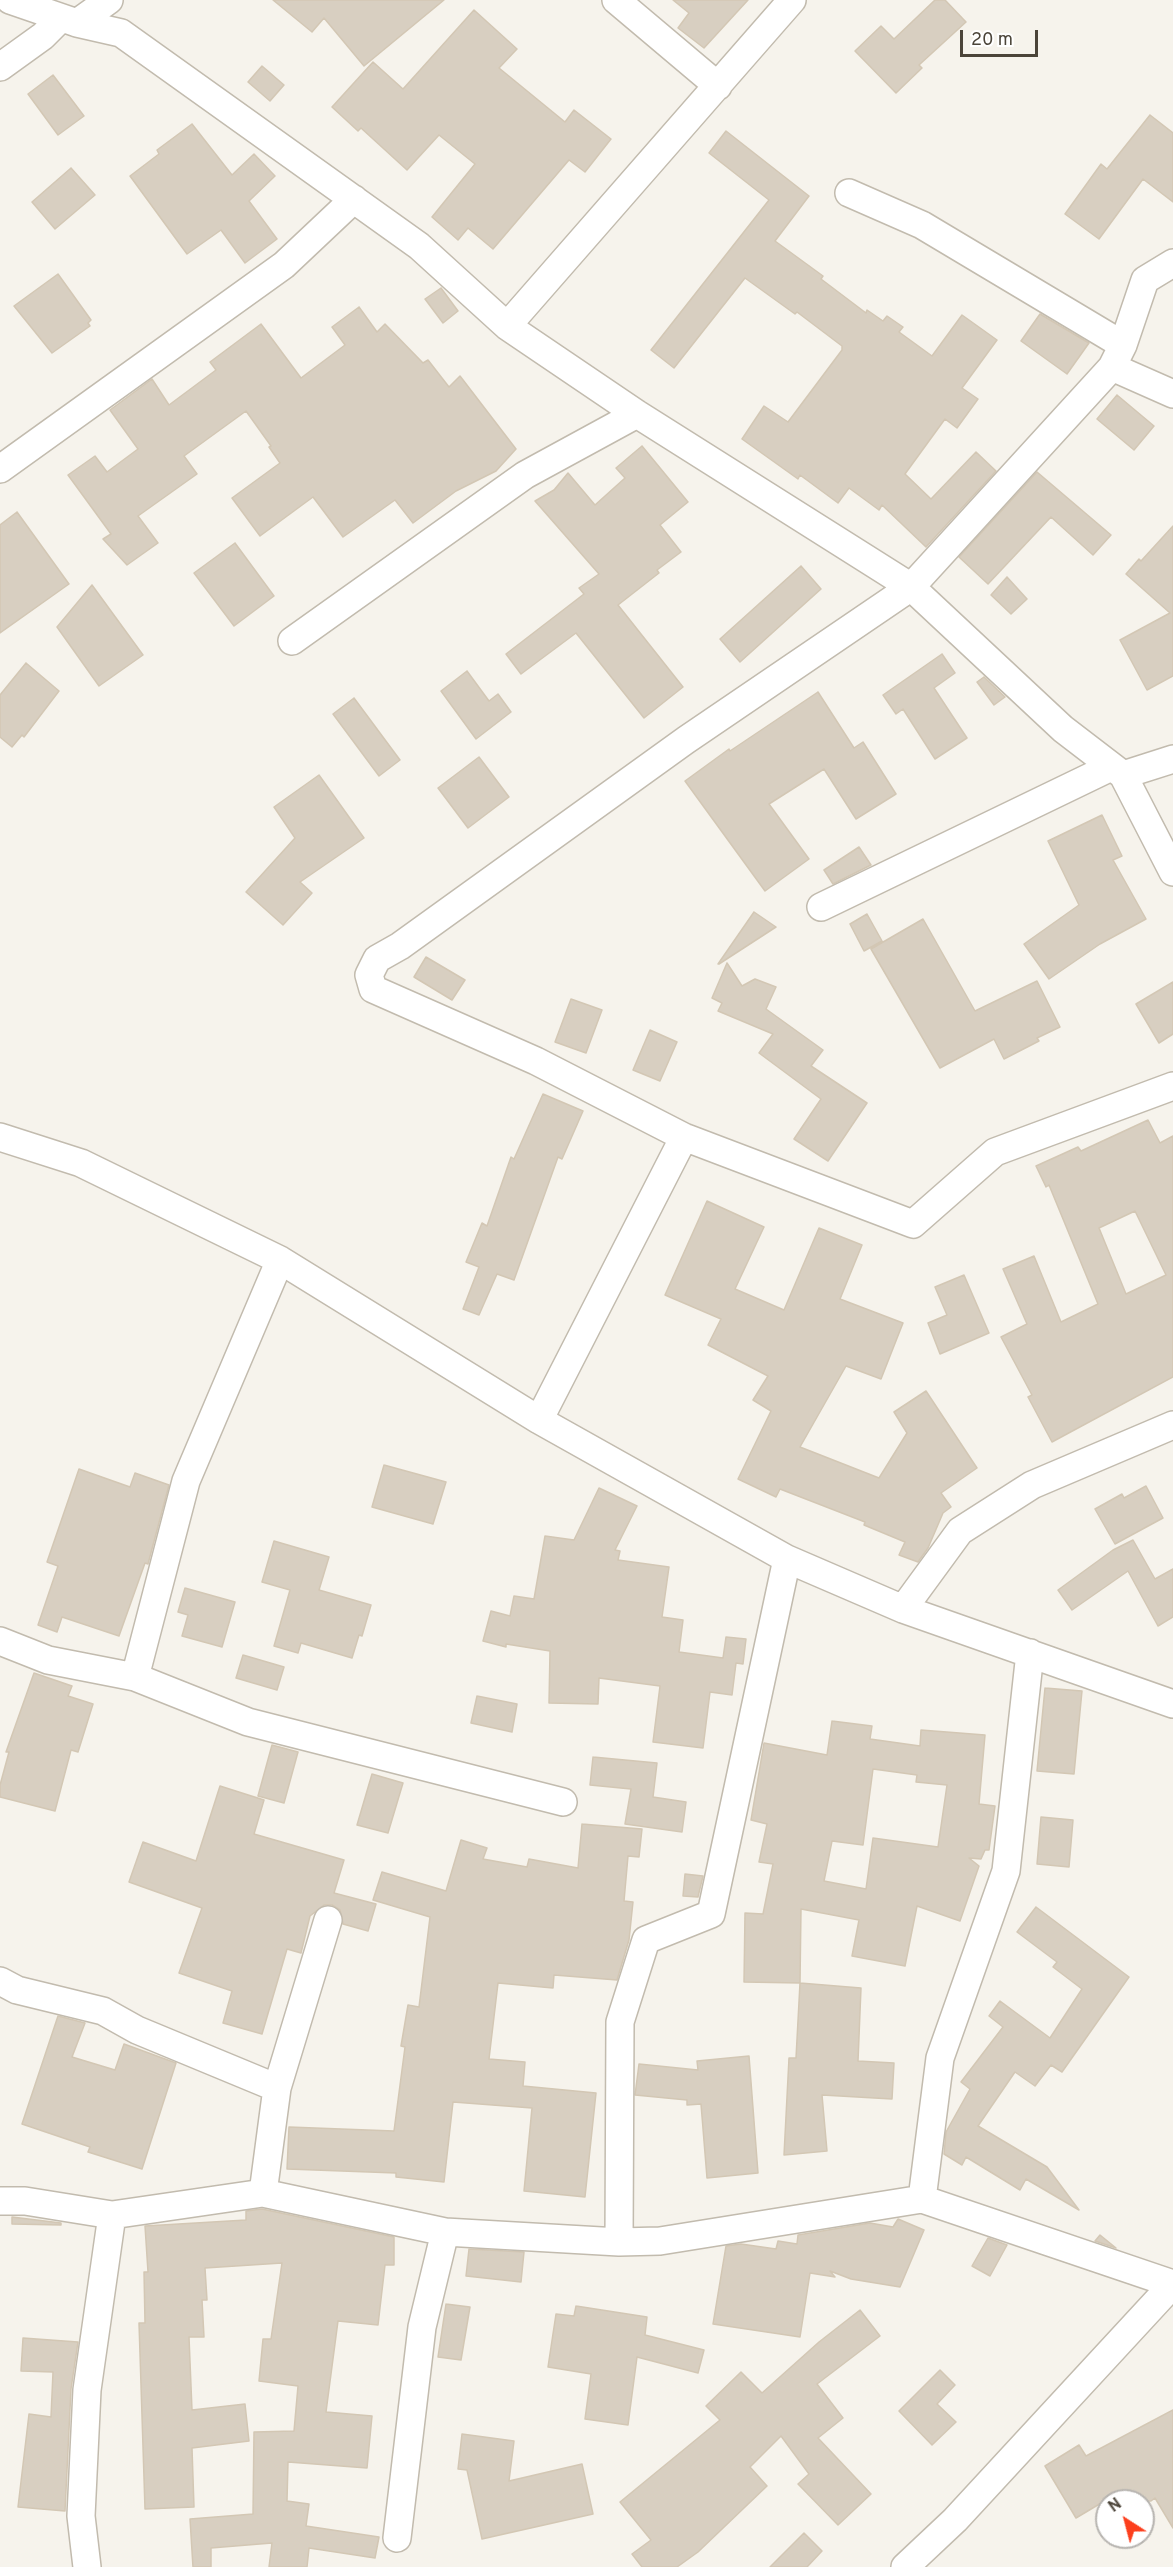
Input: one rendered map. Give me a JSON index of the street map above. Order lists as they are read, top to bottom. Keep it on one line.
{"scale_bar":"20 m","north":"top left"}
